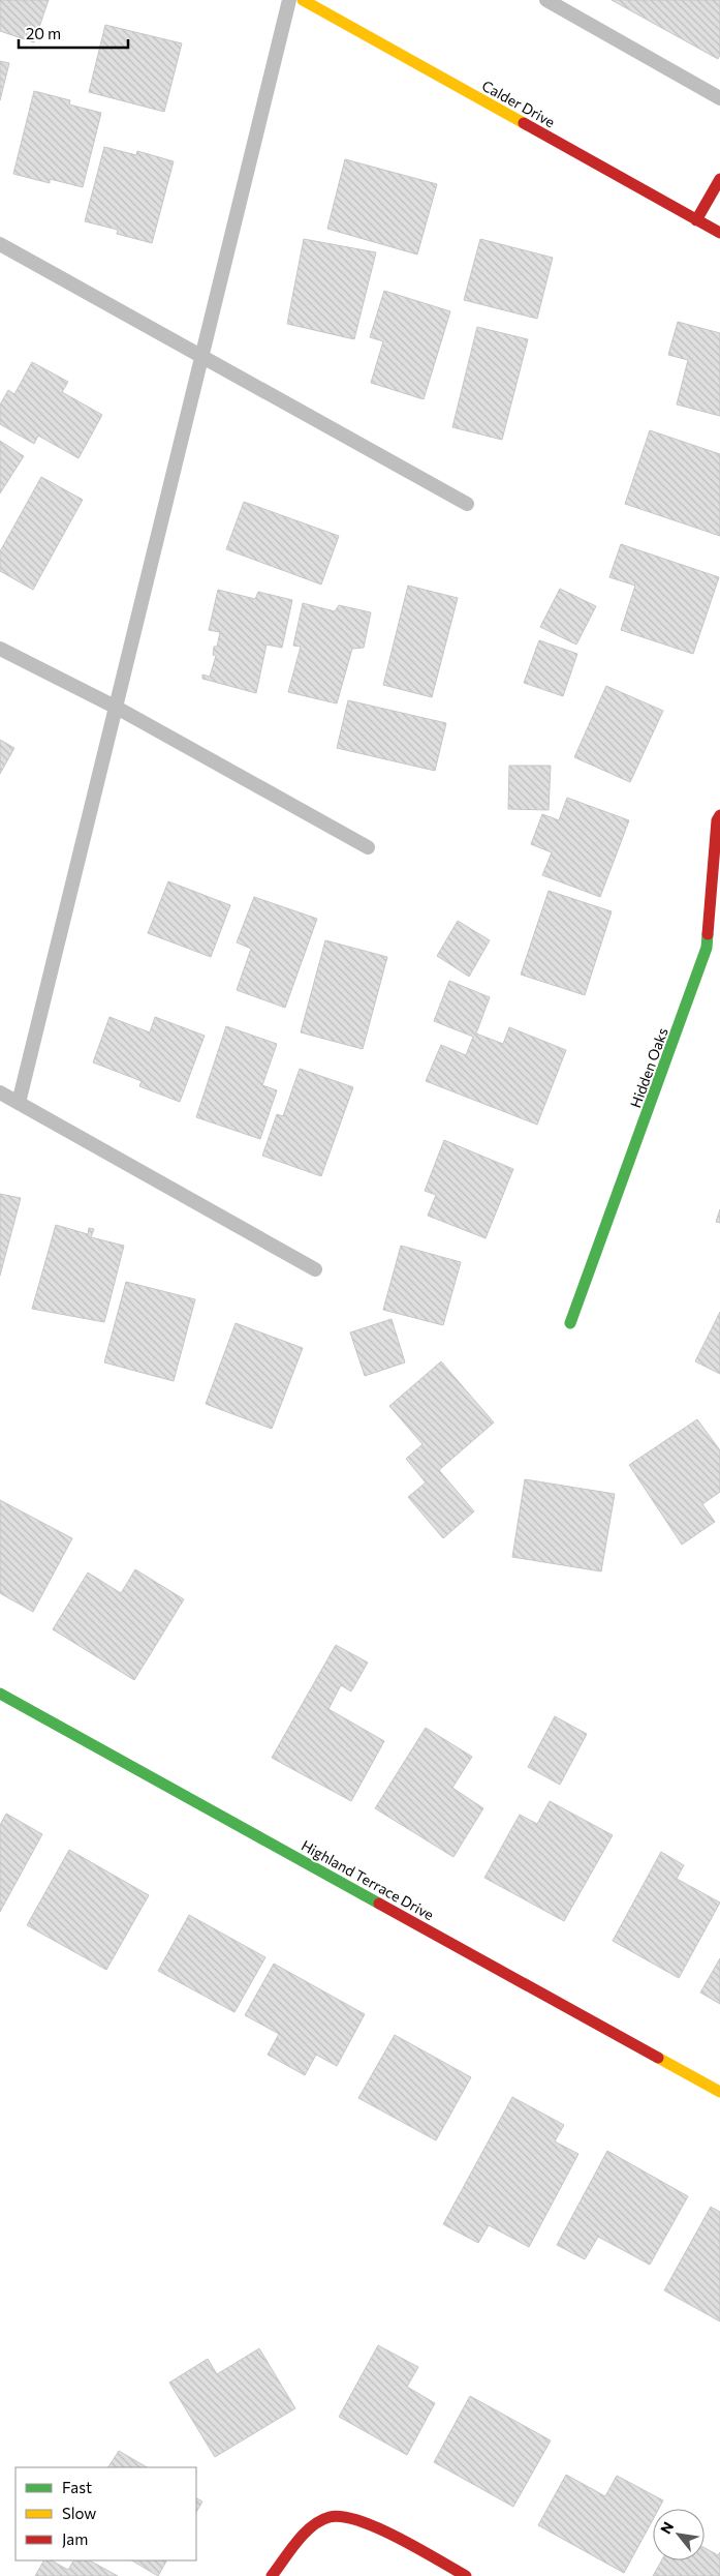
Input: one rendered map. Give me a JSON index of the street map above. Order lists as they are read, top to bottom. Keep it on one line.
{"streets":{"street":["Calder Drive","Hidden Oaks","Highland Terrace Drive"]},"legend":["Fast","Slow","Jam"],"scale_bar":"20 m","north":"top left"}
